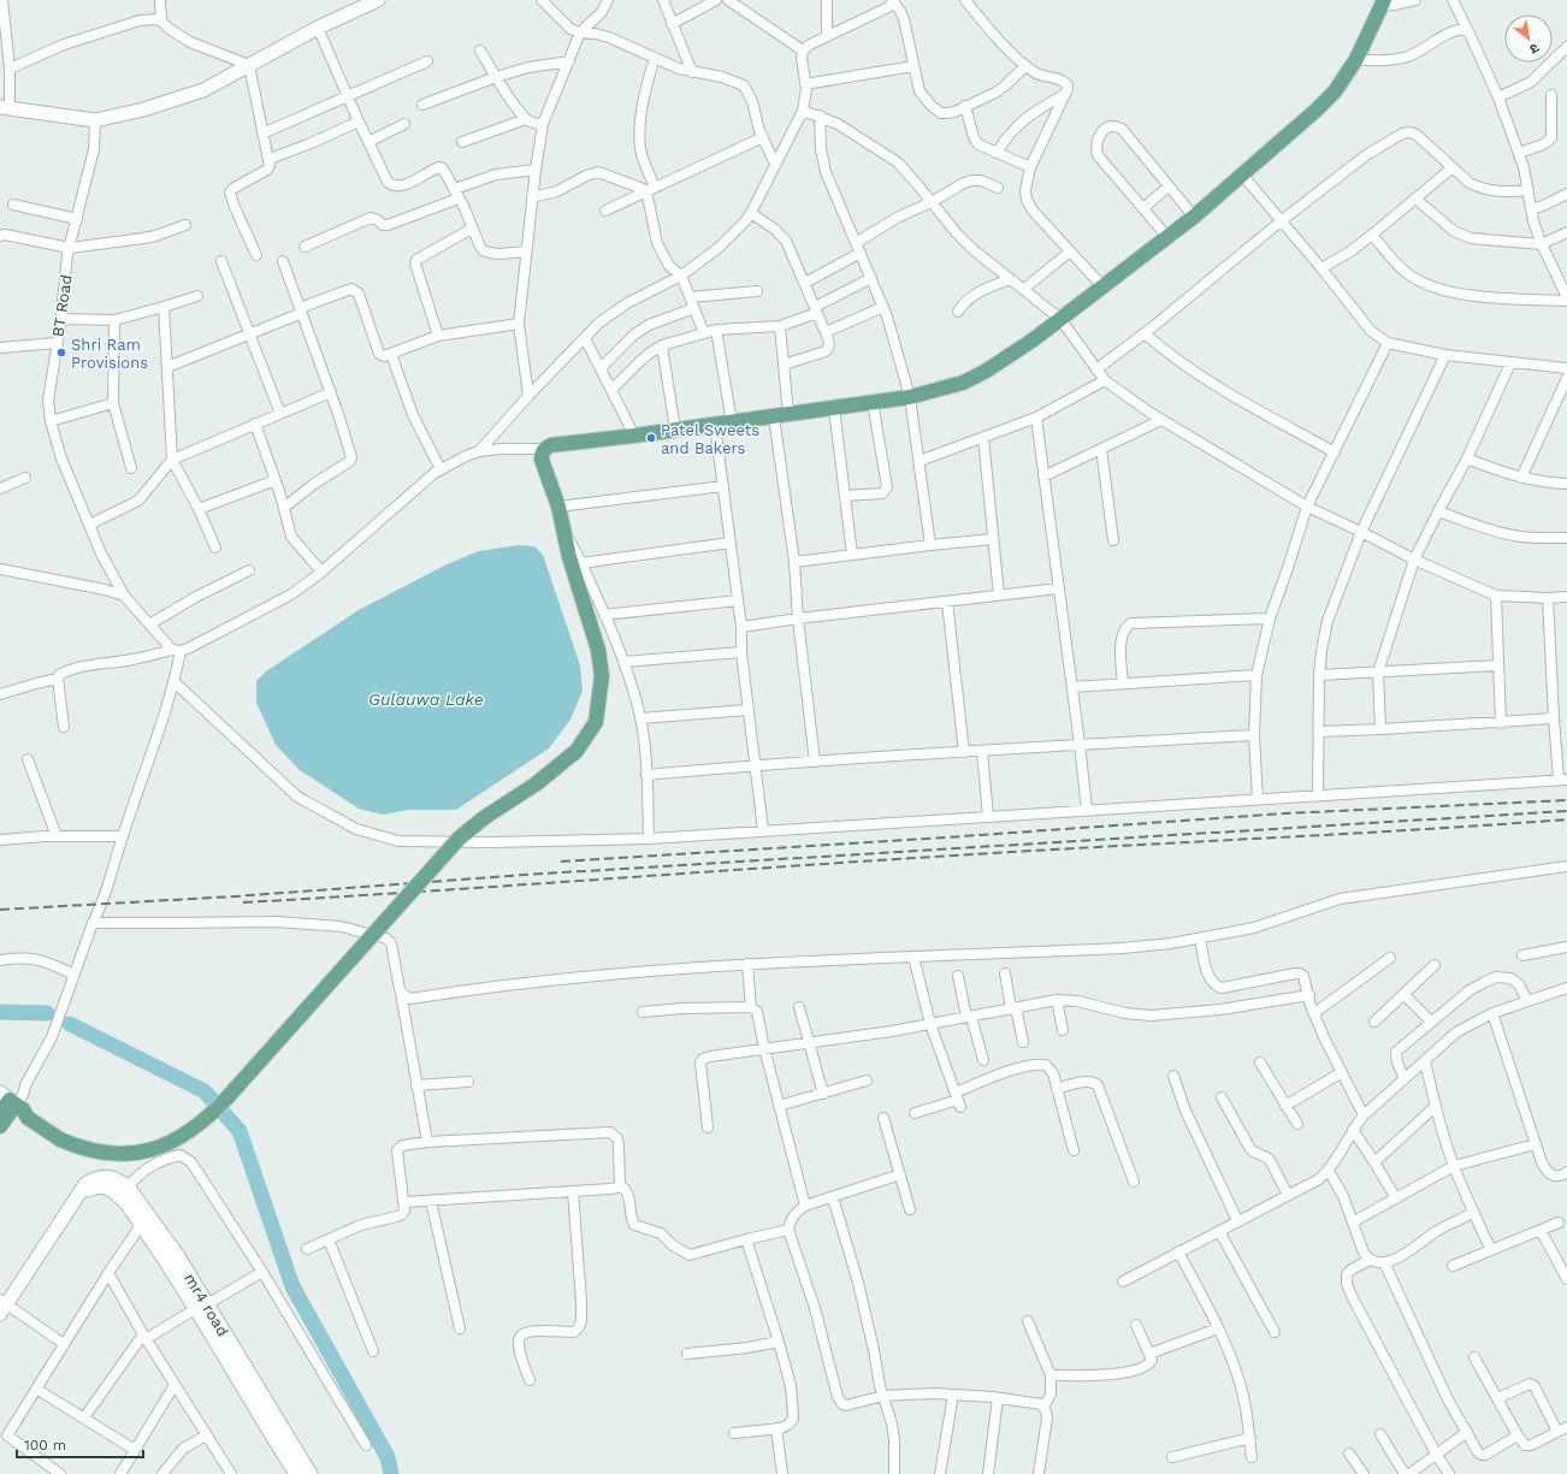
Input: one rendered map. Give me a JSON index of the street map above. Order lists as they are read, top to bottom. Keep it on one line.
{"streets":{"street":["BT Road","mr4 road"]},"water":["Gulauwa Lake"],"places":["Shri Ram Provisions","Patel Sweets and Bakers"],"scale_bar":"100 m","north":"bottom right"}
